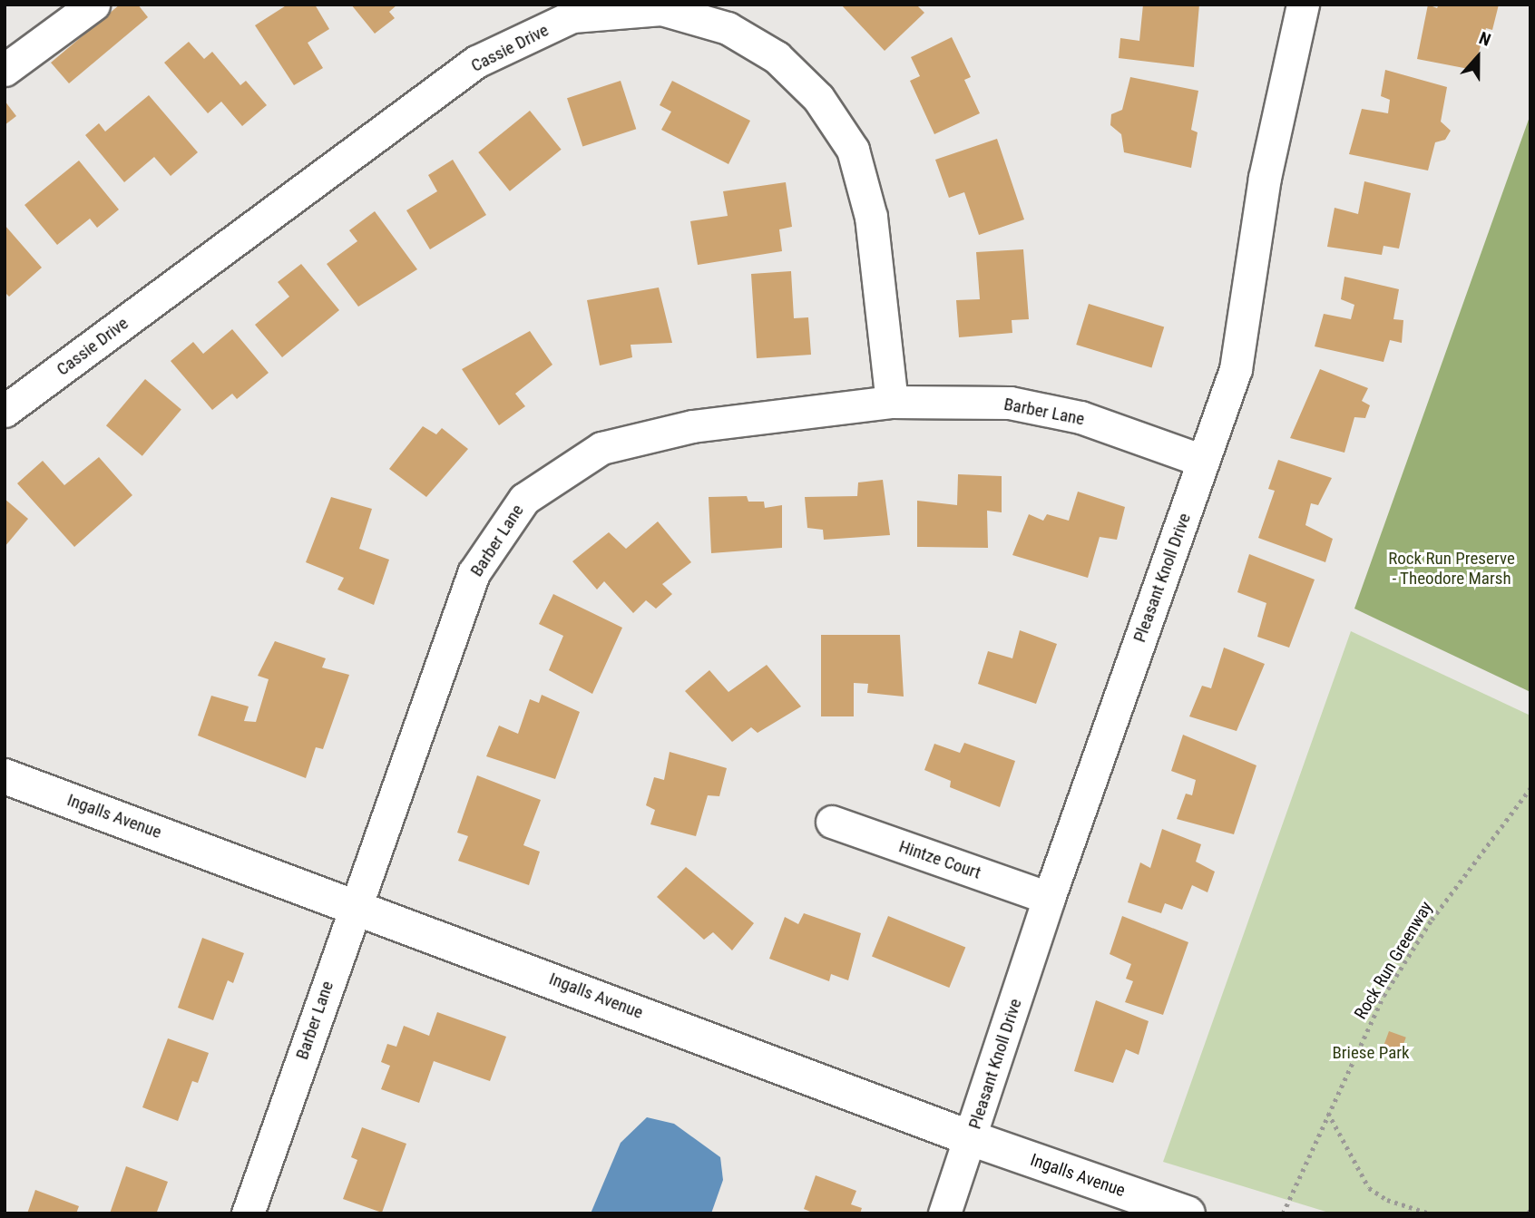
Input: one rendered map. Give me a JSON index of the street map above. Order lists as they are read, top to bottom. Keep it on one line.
{"streets":{"street":["Cassie Drive","Barber Lane","Pleasant Knoll Drive","Ingalls Avenue","Hintze Court"],"path":["Rock Run Greenway"]},"crossings":[["Cassie Drive","Barber Lane"],["Barber Lane","Pleasant Knoll Drive"],["Barber Lane","Ingalls Avenue"],["Pleasant Knoll Drive","Ingalls Avenue"],["Pleasant Knoll Drive","Hintze Court"]],"parks":["Rock Run Preserve - Theodore Marsh","Briese Park"],"north":"top"}
